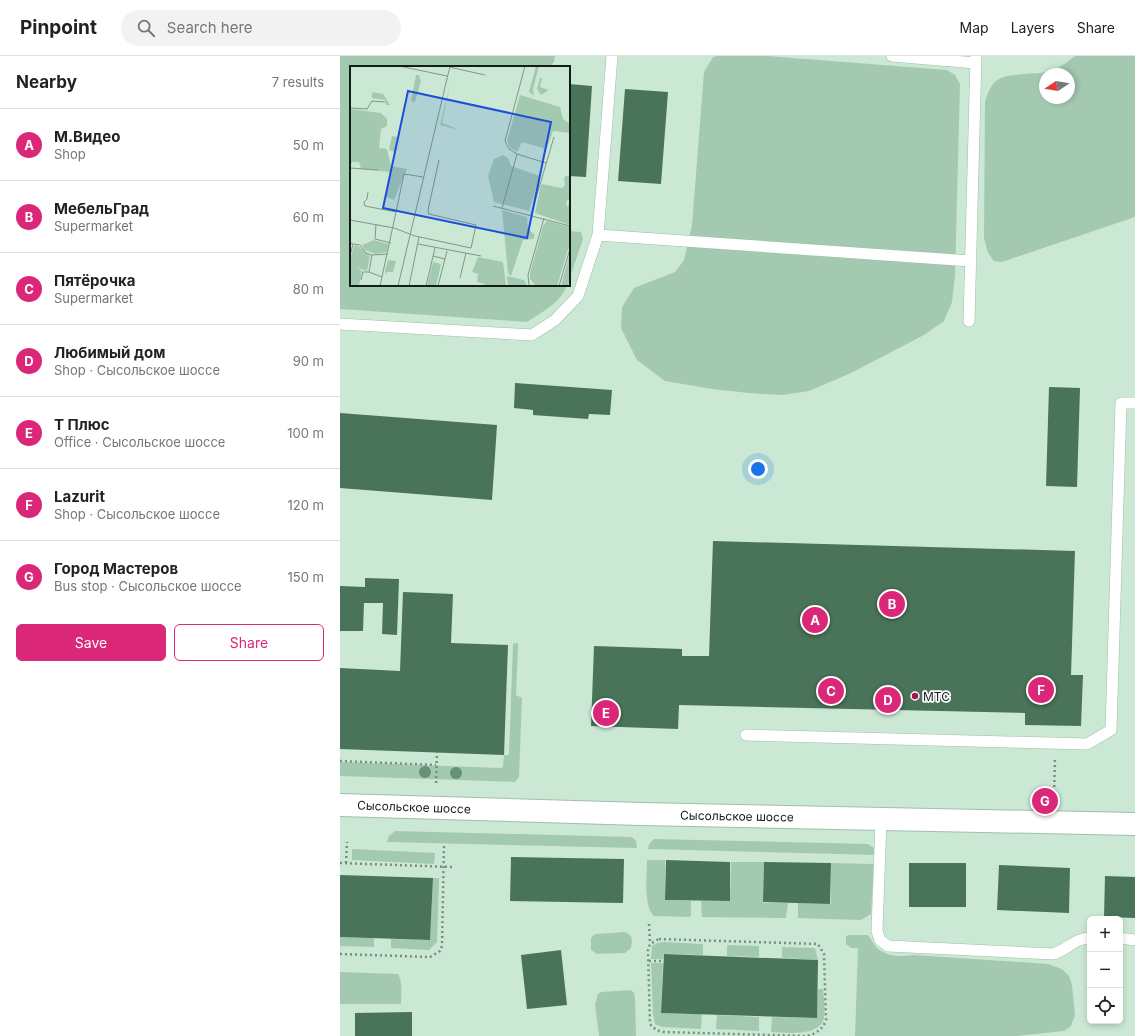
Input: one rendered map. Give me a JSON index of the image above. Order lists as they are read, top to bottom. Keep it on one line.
{"streets":{"main road":["Сысольское шоссе"]},"places":["МТС"],"north":"left","page":{"header":"Pinpoint","search":"Search here","nav":["Map","Layers","Share"],"heading":["Nearby","7 results"],"list":[{"mark":"A","name":"М.Видео","note":"Shop","value":"50 m"},{"mark":"B","name":"МебельГрад","note":"Supermarket","value":"60 m"},{"mark":"C","name":"Пятёрочка","note":"Supermarket","value":"80 m"},{"mark":"D","name":"Любимый дом","note":"Shop · Сысольское шоссе","value":"90 m"},{"mark":"E","name":"Т Плюс","note":"Office · Сысольское шоссе","value":"100 m"},{"mark":"F","name":"Lazurit","note":"Shop · Сысольское шоссе","value":"120 m"},{"mark":"G","name":"Город Мастеров","note":"Bus stop · Сысольское шоссе","value":"150 m"}],"pins":["B","A","F","C","D","E","G"],"buttons":["Save","Share"],"map_buttons":["+","−"]}}
